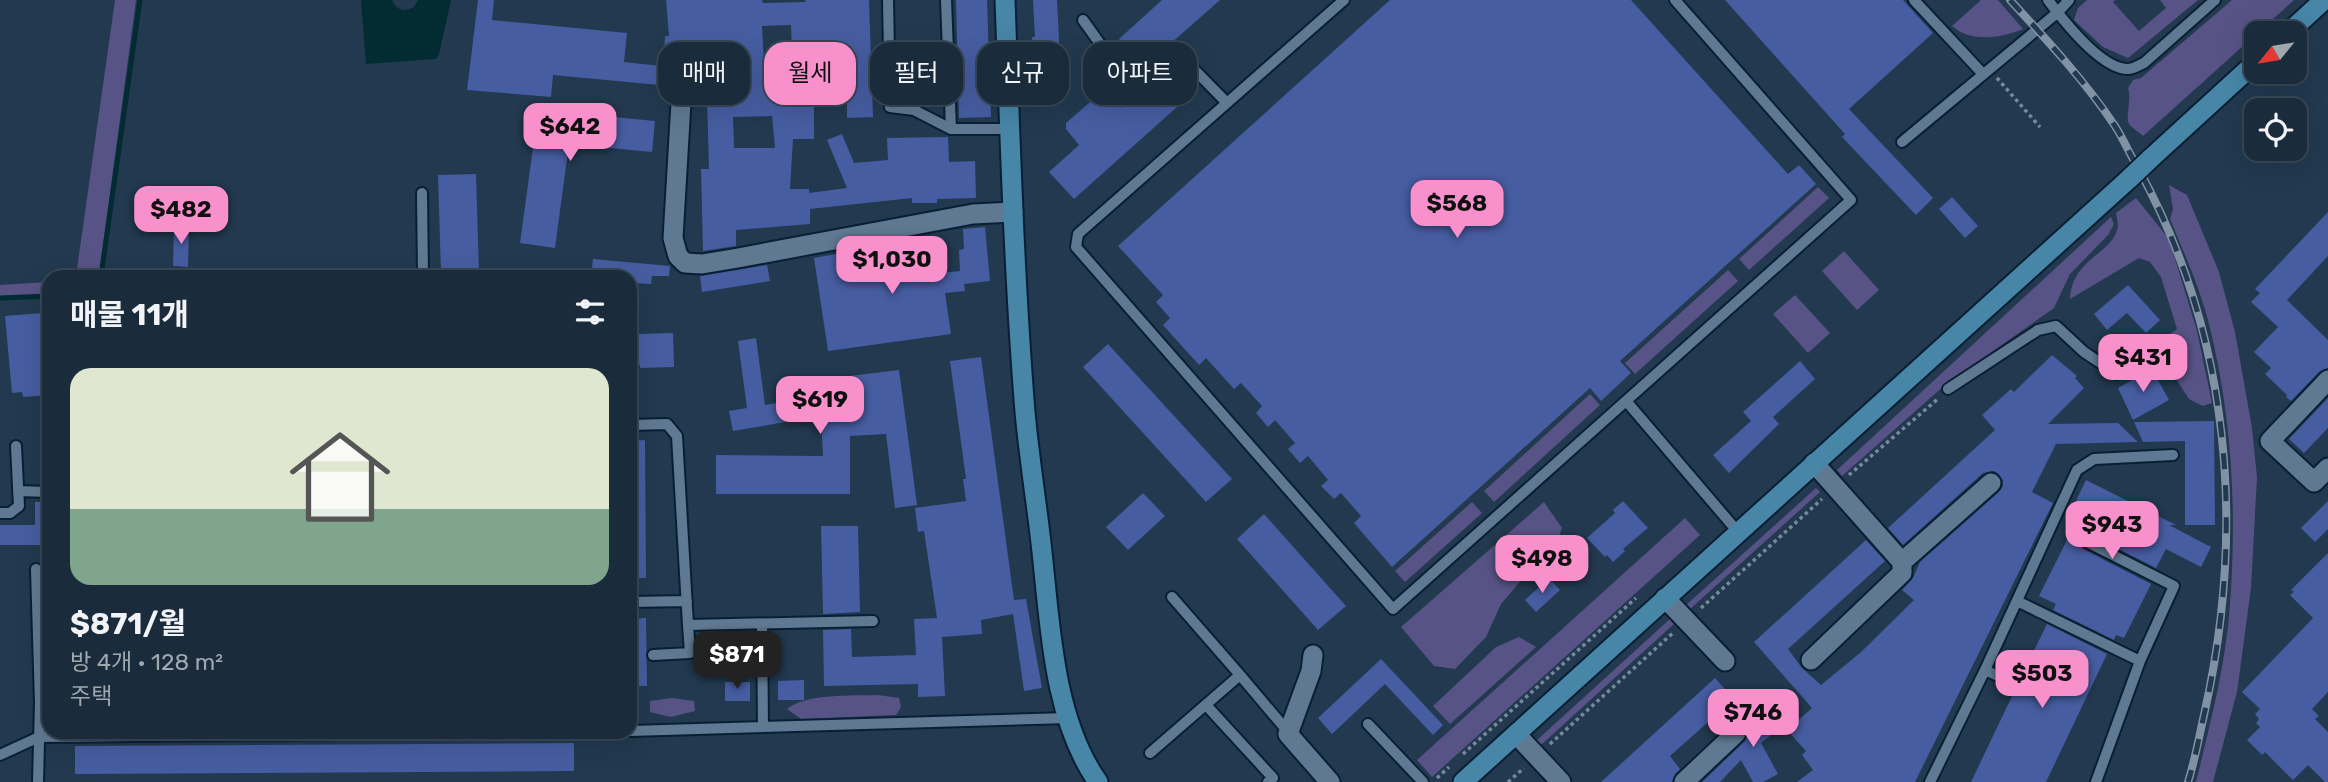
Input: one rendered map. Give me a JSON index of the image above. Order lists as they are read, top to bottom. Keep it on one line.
{"north":"bottom left","page":{"chip":["매매","월세","필터","신규","아파트"],"price":["$642","$568","$482","$1,030","$431","$619","$943","$498","$871","$503","$746"],"heading":"매물 11개","list":[{"name":"$871/월","note":"방 4개 · 128 m² · 주택"}]}}
